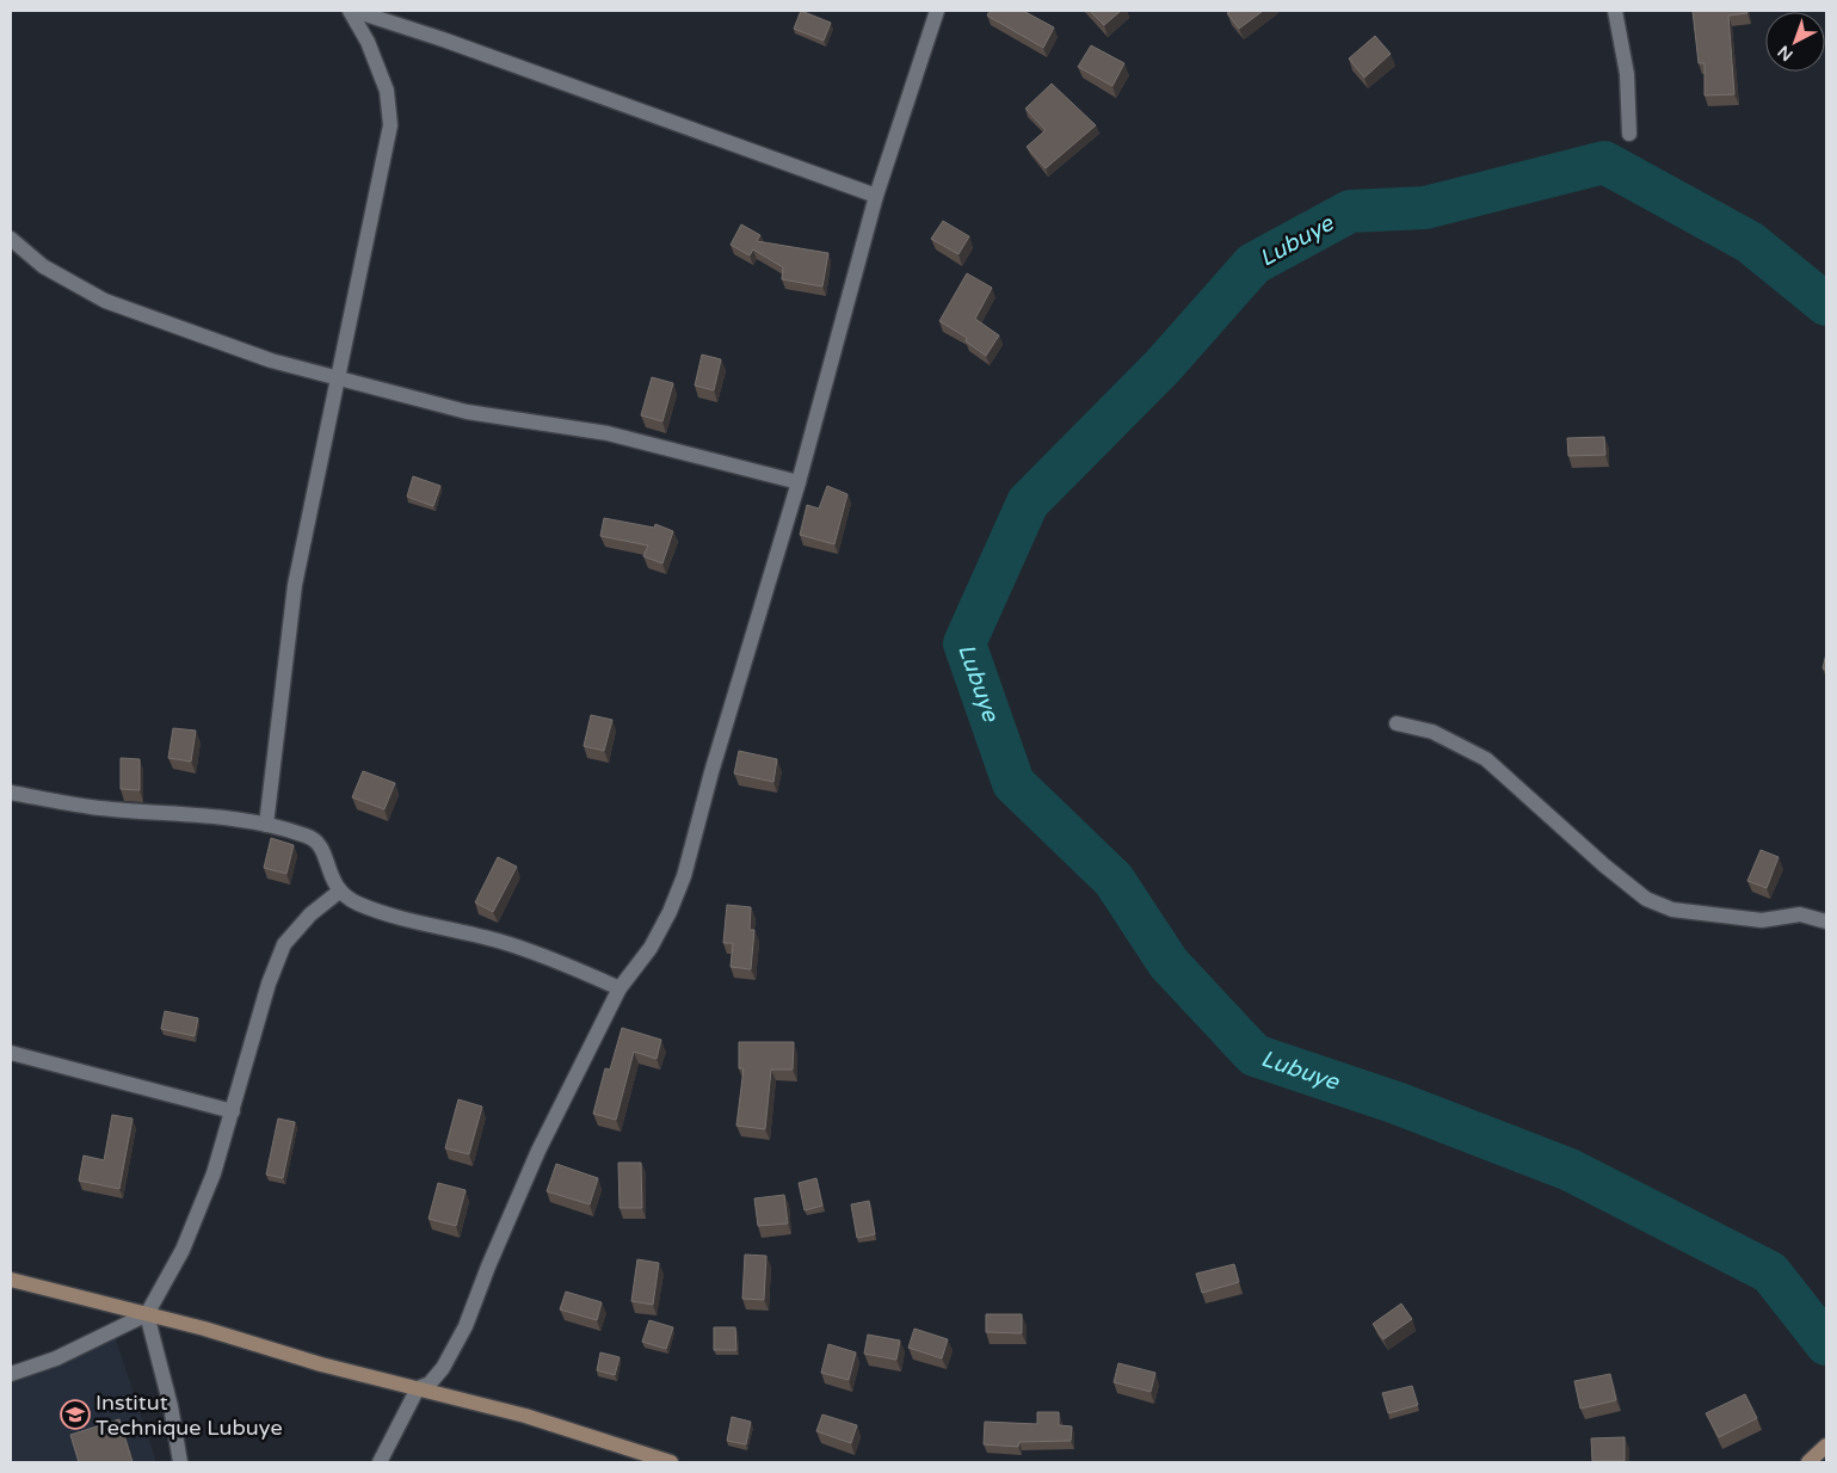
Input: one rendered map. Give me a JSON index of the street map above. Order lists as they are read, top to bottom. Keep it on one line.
{"water":["Lubuye"],"places":{"school or university":["Institut Technique Lubuye"]},"north":"bottom left"}
